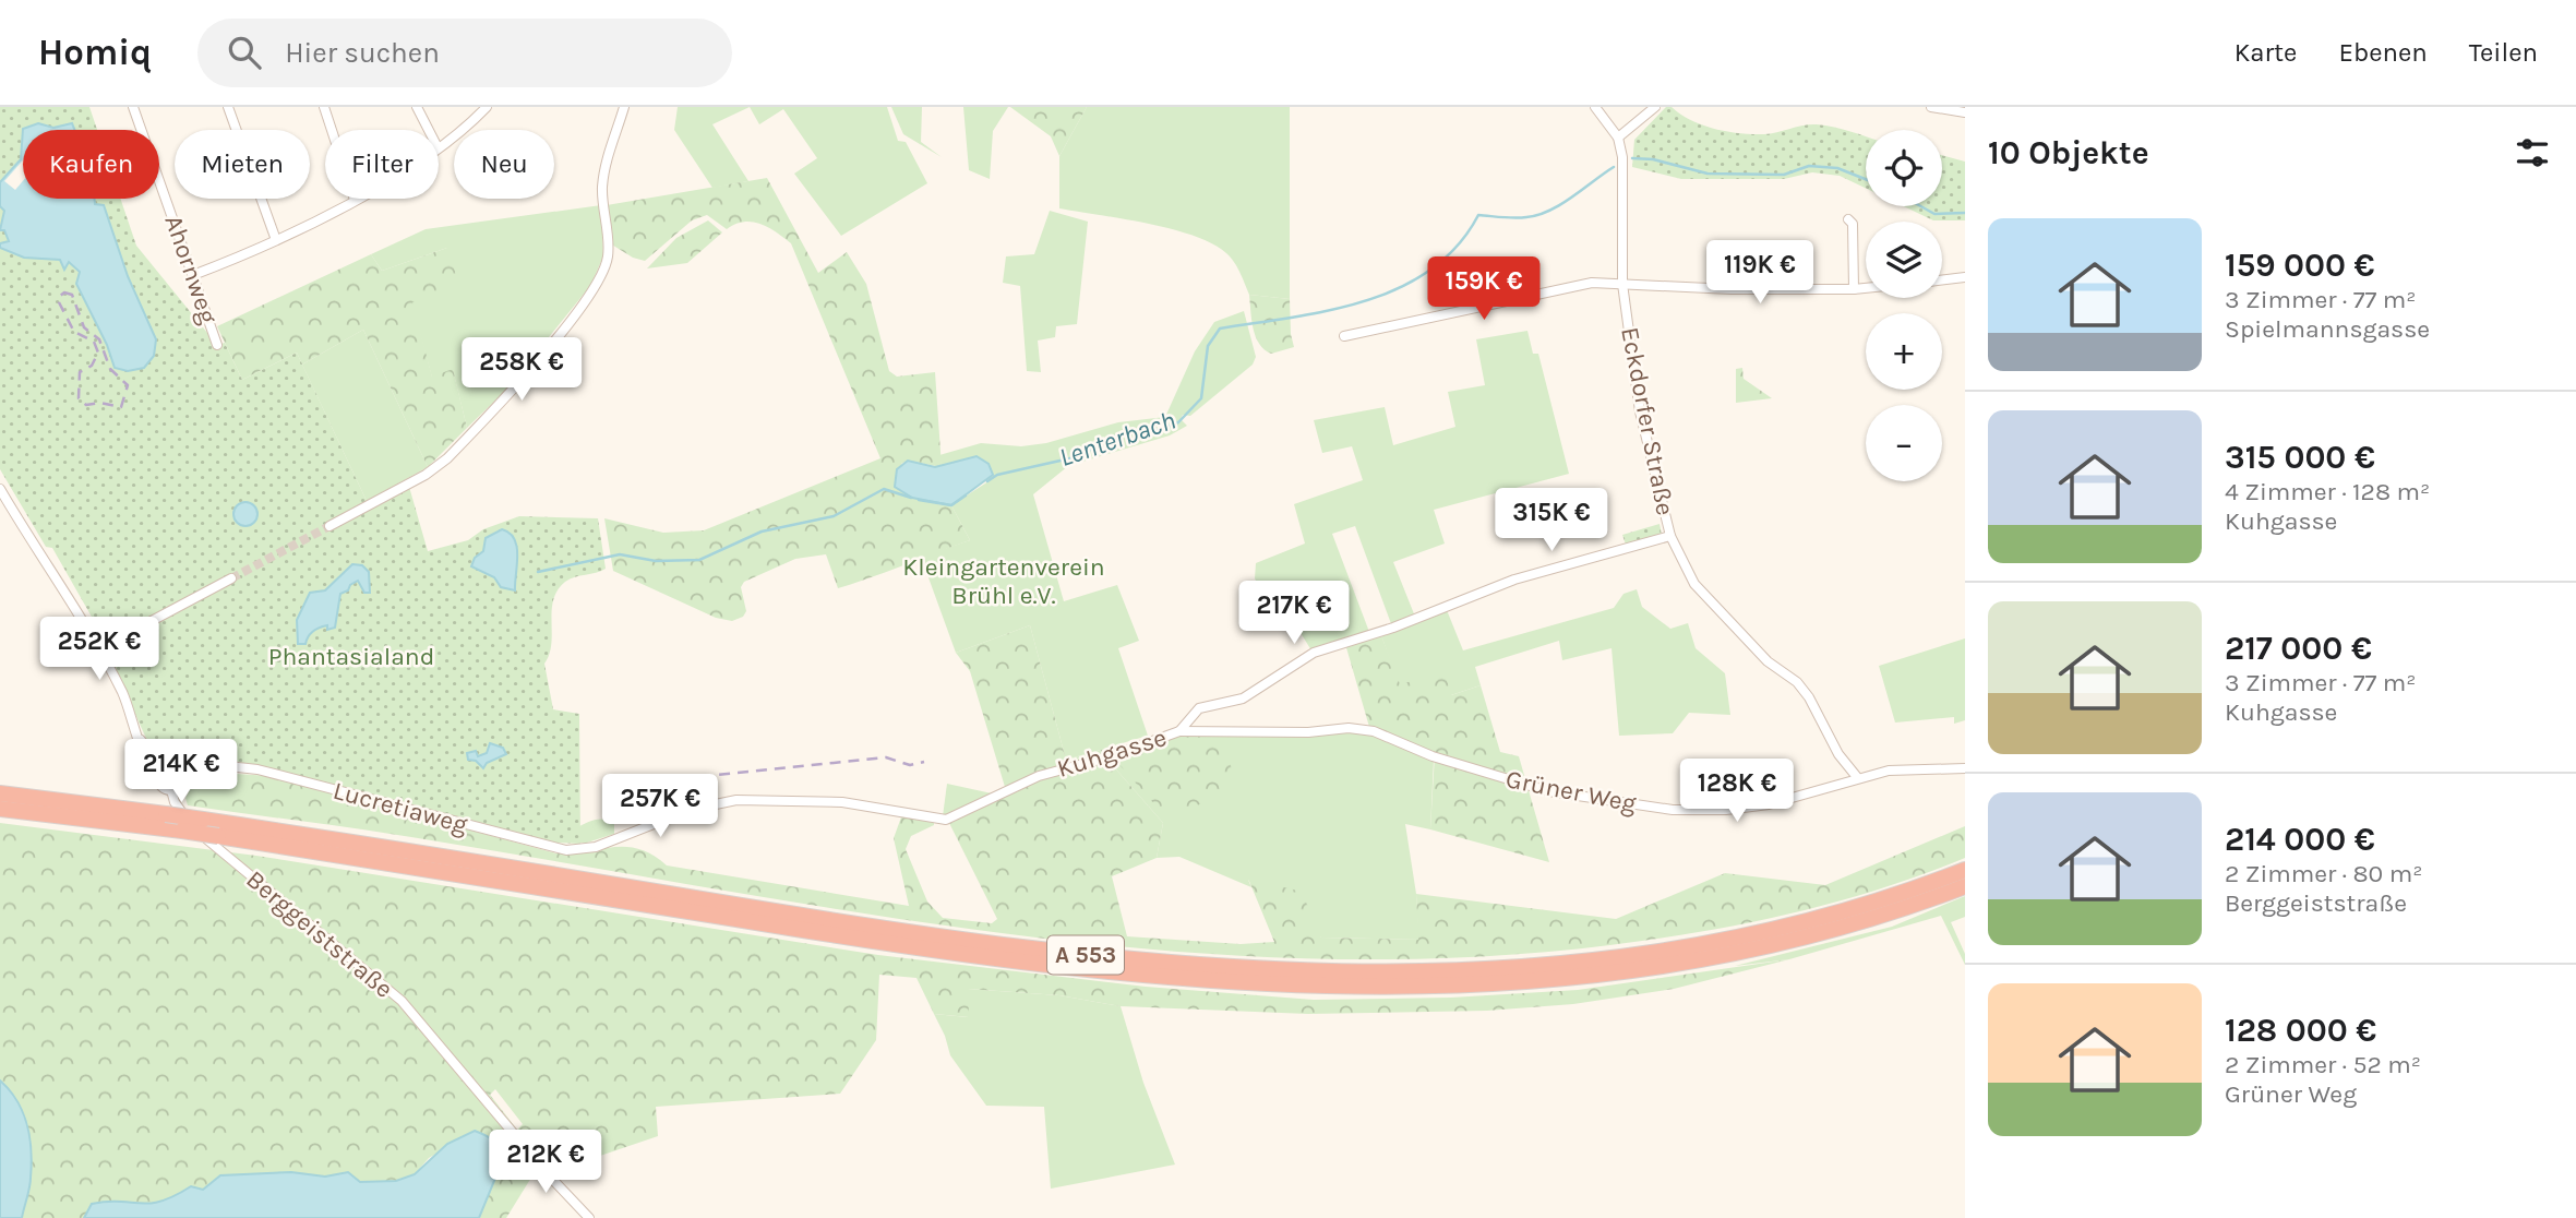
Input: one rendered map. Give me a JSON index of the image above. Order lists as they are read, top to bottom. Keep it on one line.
{"streets":{"highway":["A 553"],"street":["Ahornweg","Eckdorfer Straße","Kuhgasse","Grüner Weg","Lucretiaweg","Berggeiststraße"]},"crossings":[["Eckdorfer Straße","Kuhgasse"],["Eckdorfer Straße","Grüner Weg"],["Kuhgasse","Grüner Weg"],["Kuhgasse","Lucretiaweg"],["Lucretiaweg","Berggeiststraße"]],"water":["Lenterbach"],"parks":["Kleingartenverein Brühl e.V.","Phantasialand"],"page":{"header":"Homiq","search":"Hier suchen","nav":["Karte","Ebenen","Teilen"],"heading":"10 Objekte","map_buttons":["+","−"],"chip":["Kaufen","Mieten","Filter","Neu"],"list":[{"name":"159 000 €","note":"3 Zimmer · 77 m² · Spielmannsgasse"},{"name":"315 000 €","note":"4 Zimmer · 128 m² · Kuhgasse"},{"name":"217 000 €","note":"3 Zimmer · 77 m² · Kuhgasse"},{"name":"214 000 €","note":"2 Zimmer · 80 m² · Berggeiststraße"},{"name":"128 000 €","note":"2 Zimmer · 52 m² · Grüner Weg"}],"price":["119K €","159K €","258K €","315K €","217K €","252K €","214K €","128K €","257K €","212K €"]}}
